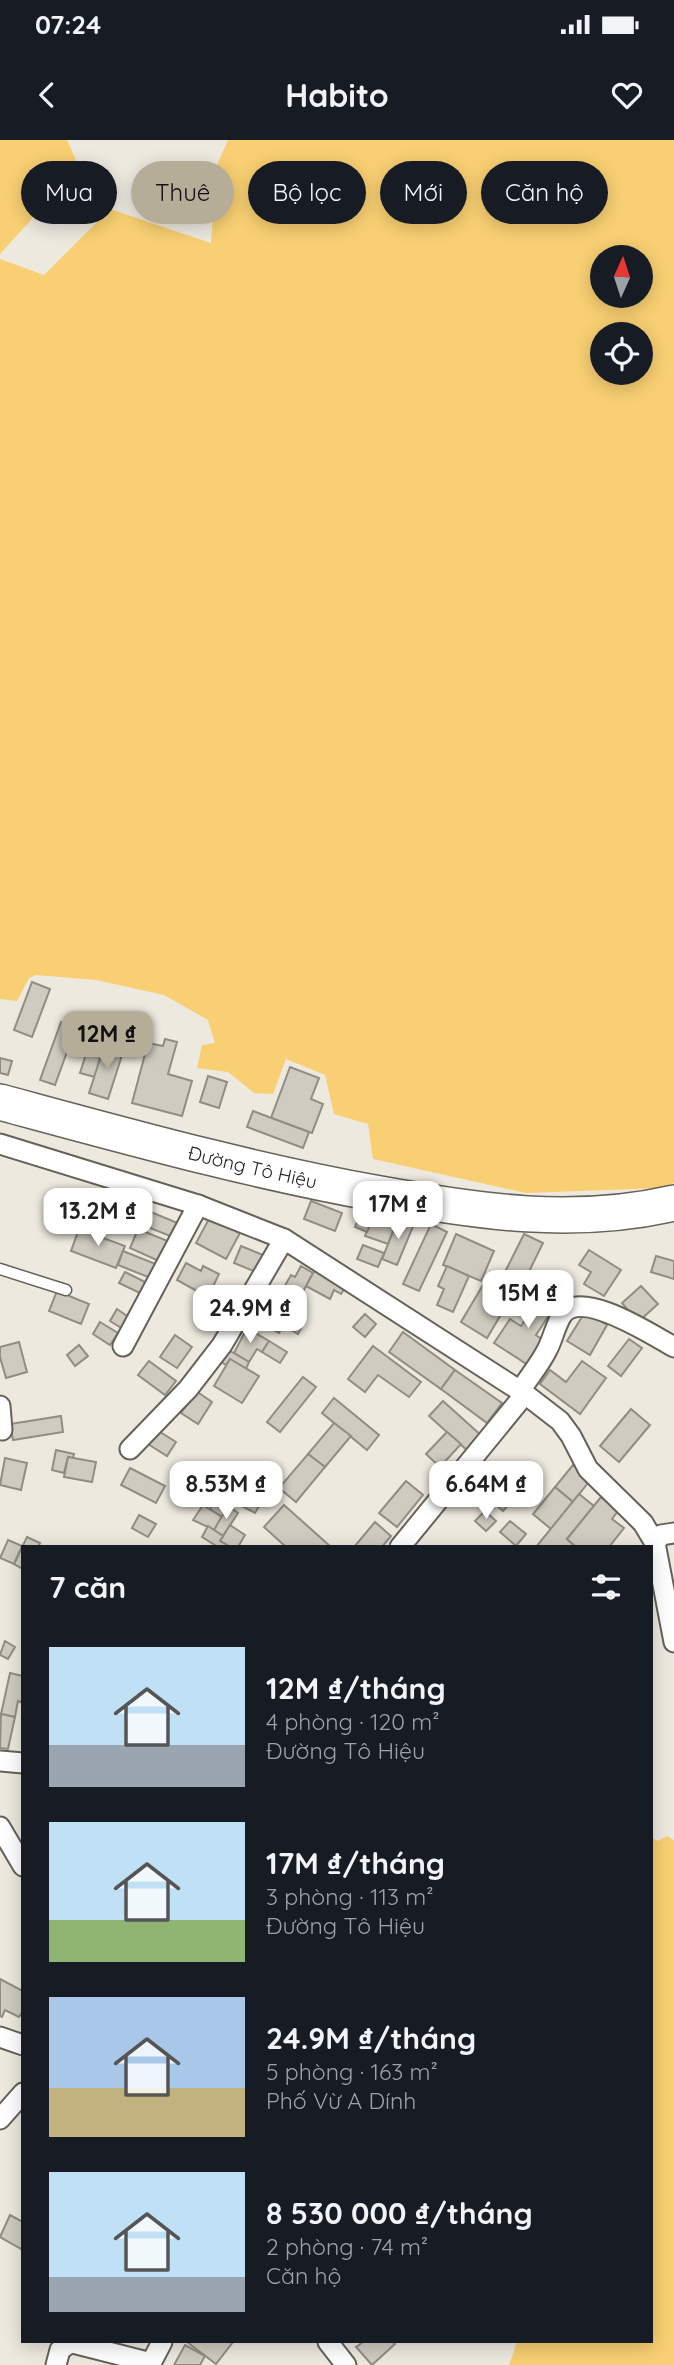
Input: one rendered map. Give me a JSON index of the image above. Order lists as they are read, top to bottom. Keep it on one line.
{"streets":{"highway":["Đường Tô Hiệu"]},"north":"top","page":{"status":"07:24","header":"Habito","chip":["Mua","Thuê","Bộ lọc","Mới","Căn hộ"],"price":["12M ₫","17M ₫","13.2M ₫","15M ₫","24.9M ₫","8.53M ₫","6.64M ₫"],"heading":"7 căn","list":[{"name":"12M ₫/tháng","note":"4 phòng · 120 m² · Đường Tô Hiệu"},{"name":"17M ₫/tháng","note":"3 phòng · 113 m² · Đường Tô Hiệu"},{"name":"24.9M ₫/tháng","note":"5 phòng · 163 m² · Phố Vừ A Dính"},{"name":"8 530 000 ₫/tháng","note":"2 phòng · 74 m² · Căn hộ"}]}}
